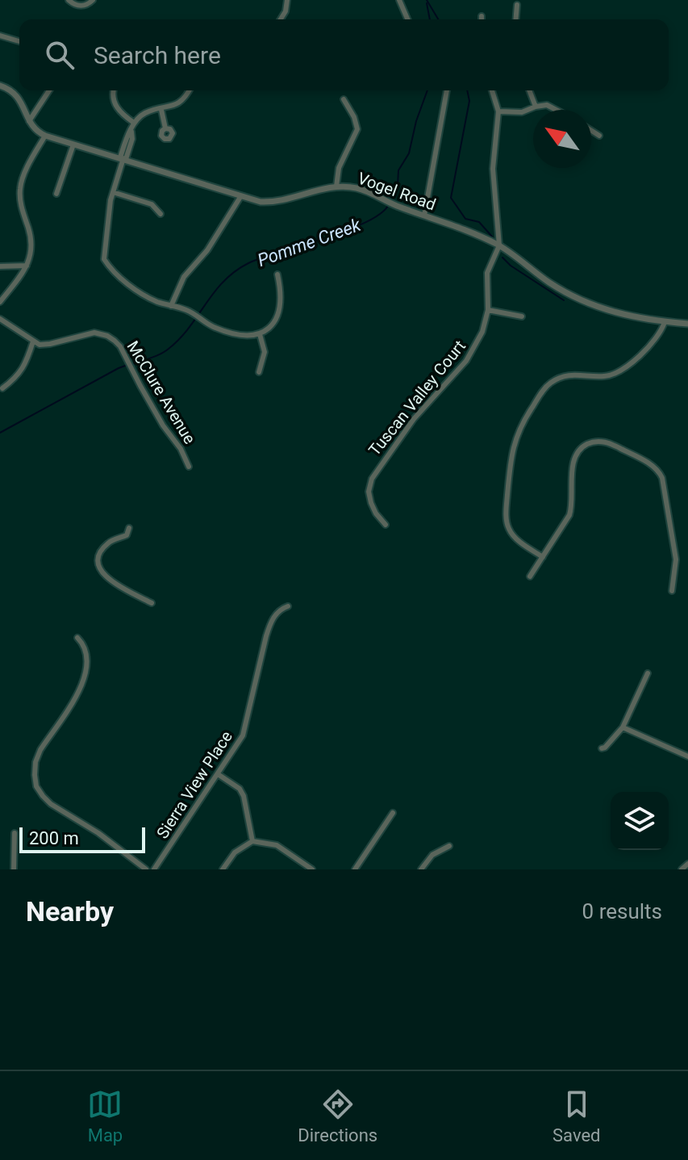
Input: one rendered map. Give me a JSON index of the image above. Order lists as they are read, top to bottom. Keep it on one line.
{"streets":{"street":["Vogel Road","McClure Avenue","Tuscan Valley Court","Sierra View Place"]},"crossings":[["Vogel Road","Tuscan Valley Court"]],"water":["Pomme Creek"],"scale_bar":"200 m","north":"top left","page":{"search":"Search here","scale":"200 m","heading":["Nearby","0 results"],"nav":["Map","Directions","Saved"]}}
